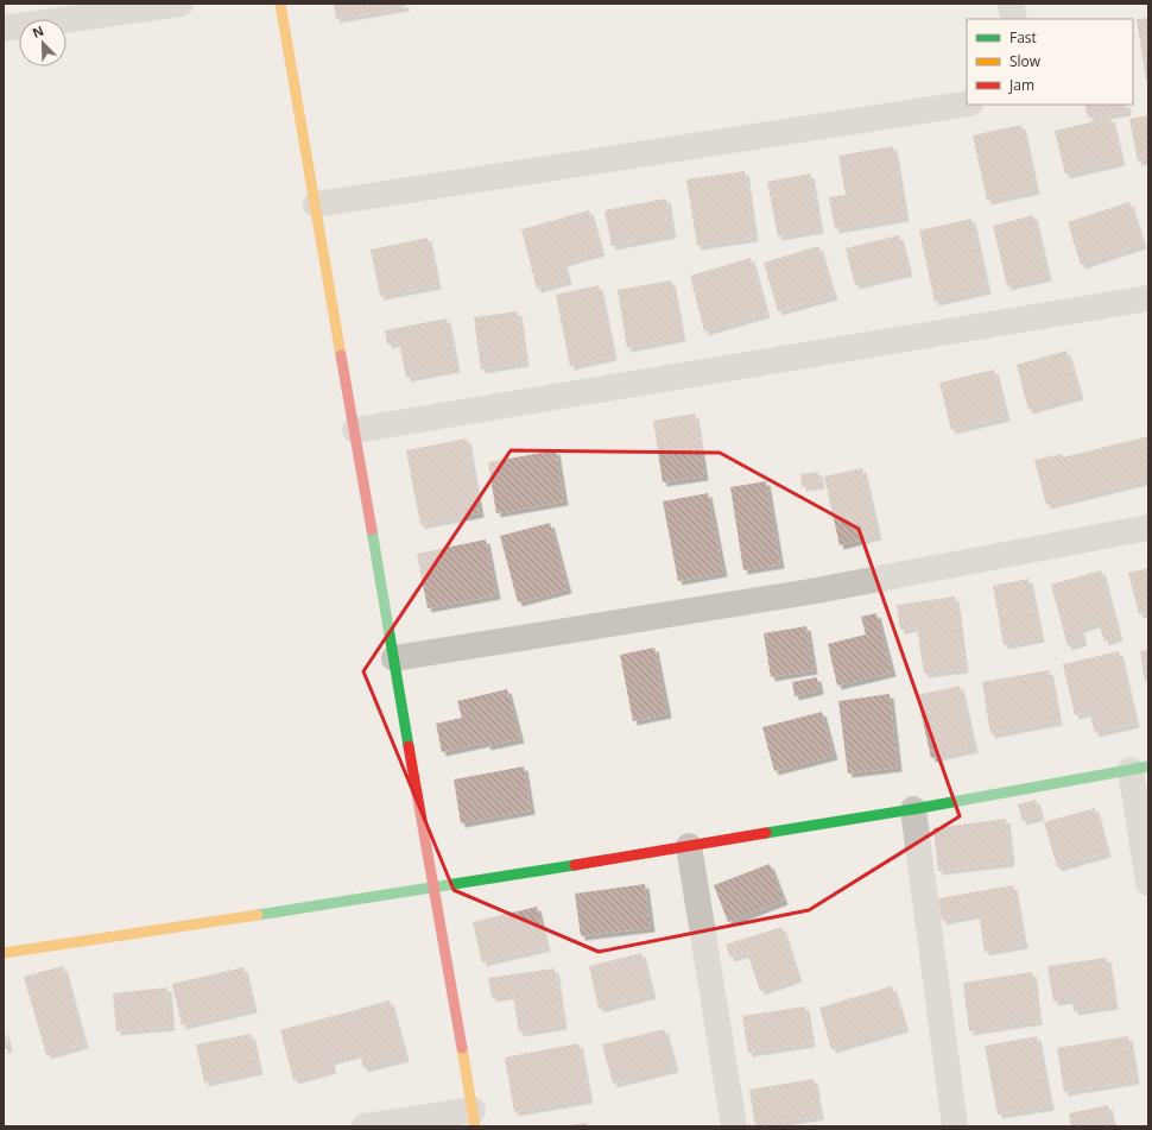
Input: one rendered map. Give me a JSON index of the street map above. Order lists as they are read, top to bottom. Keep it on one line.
{"legend":["Fast","Slow","Jam"],"north":"top left"}
